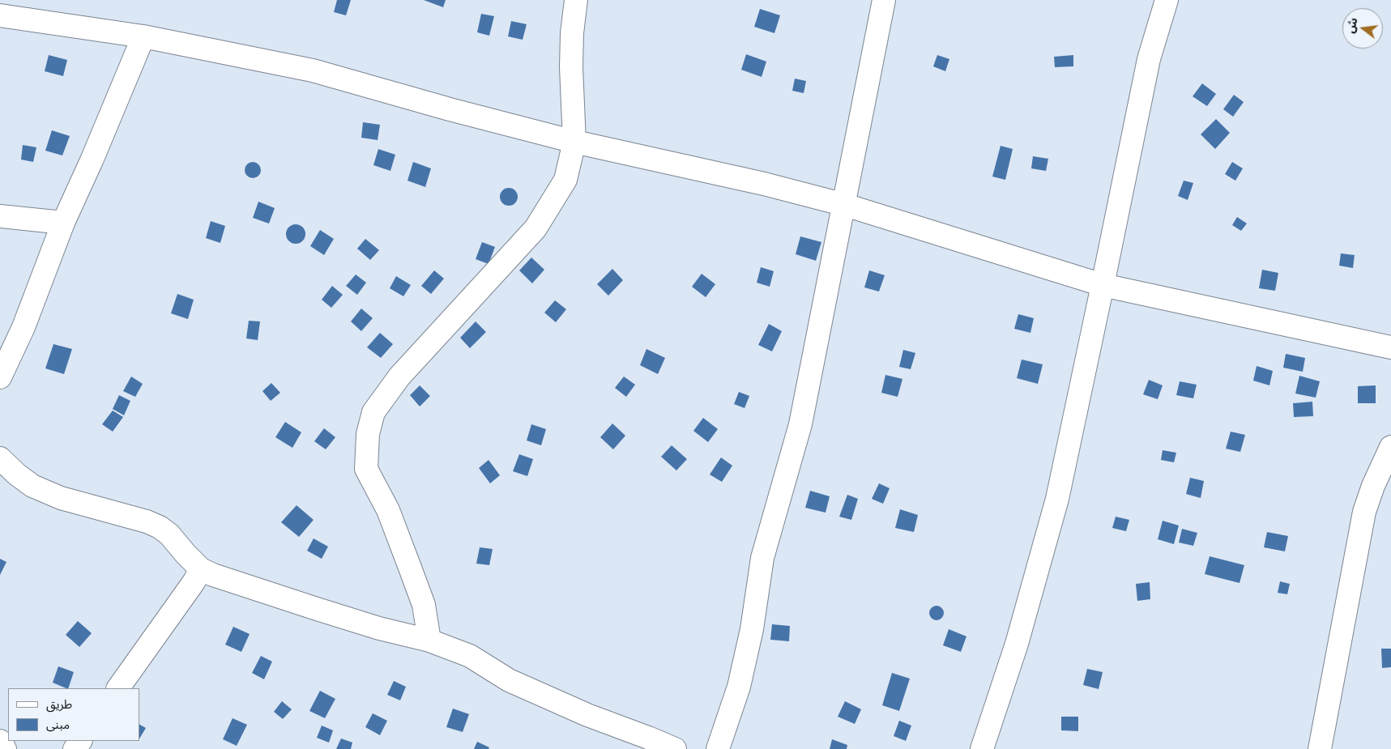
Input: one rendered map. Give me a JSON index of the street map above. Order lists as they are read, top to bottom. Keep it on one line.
{"legend":["طريق","مبنى"],"north":"left"}
